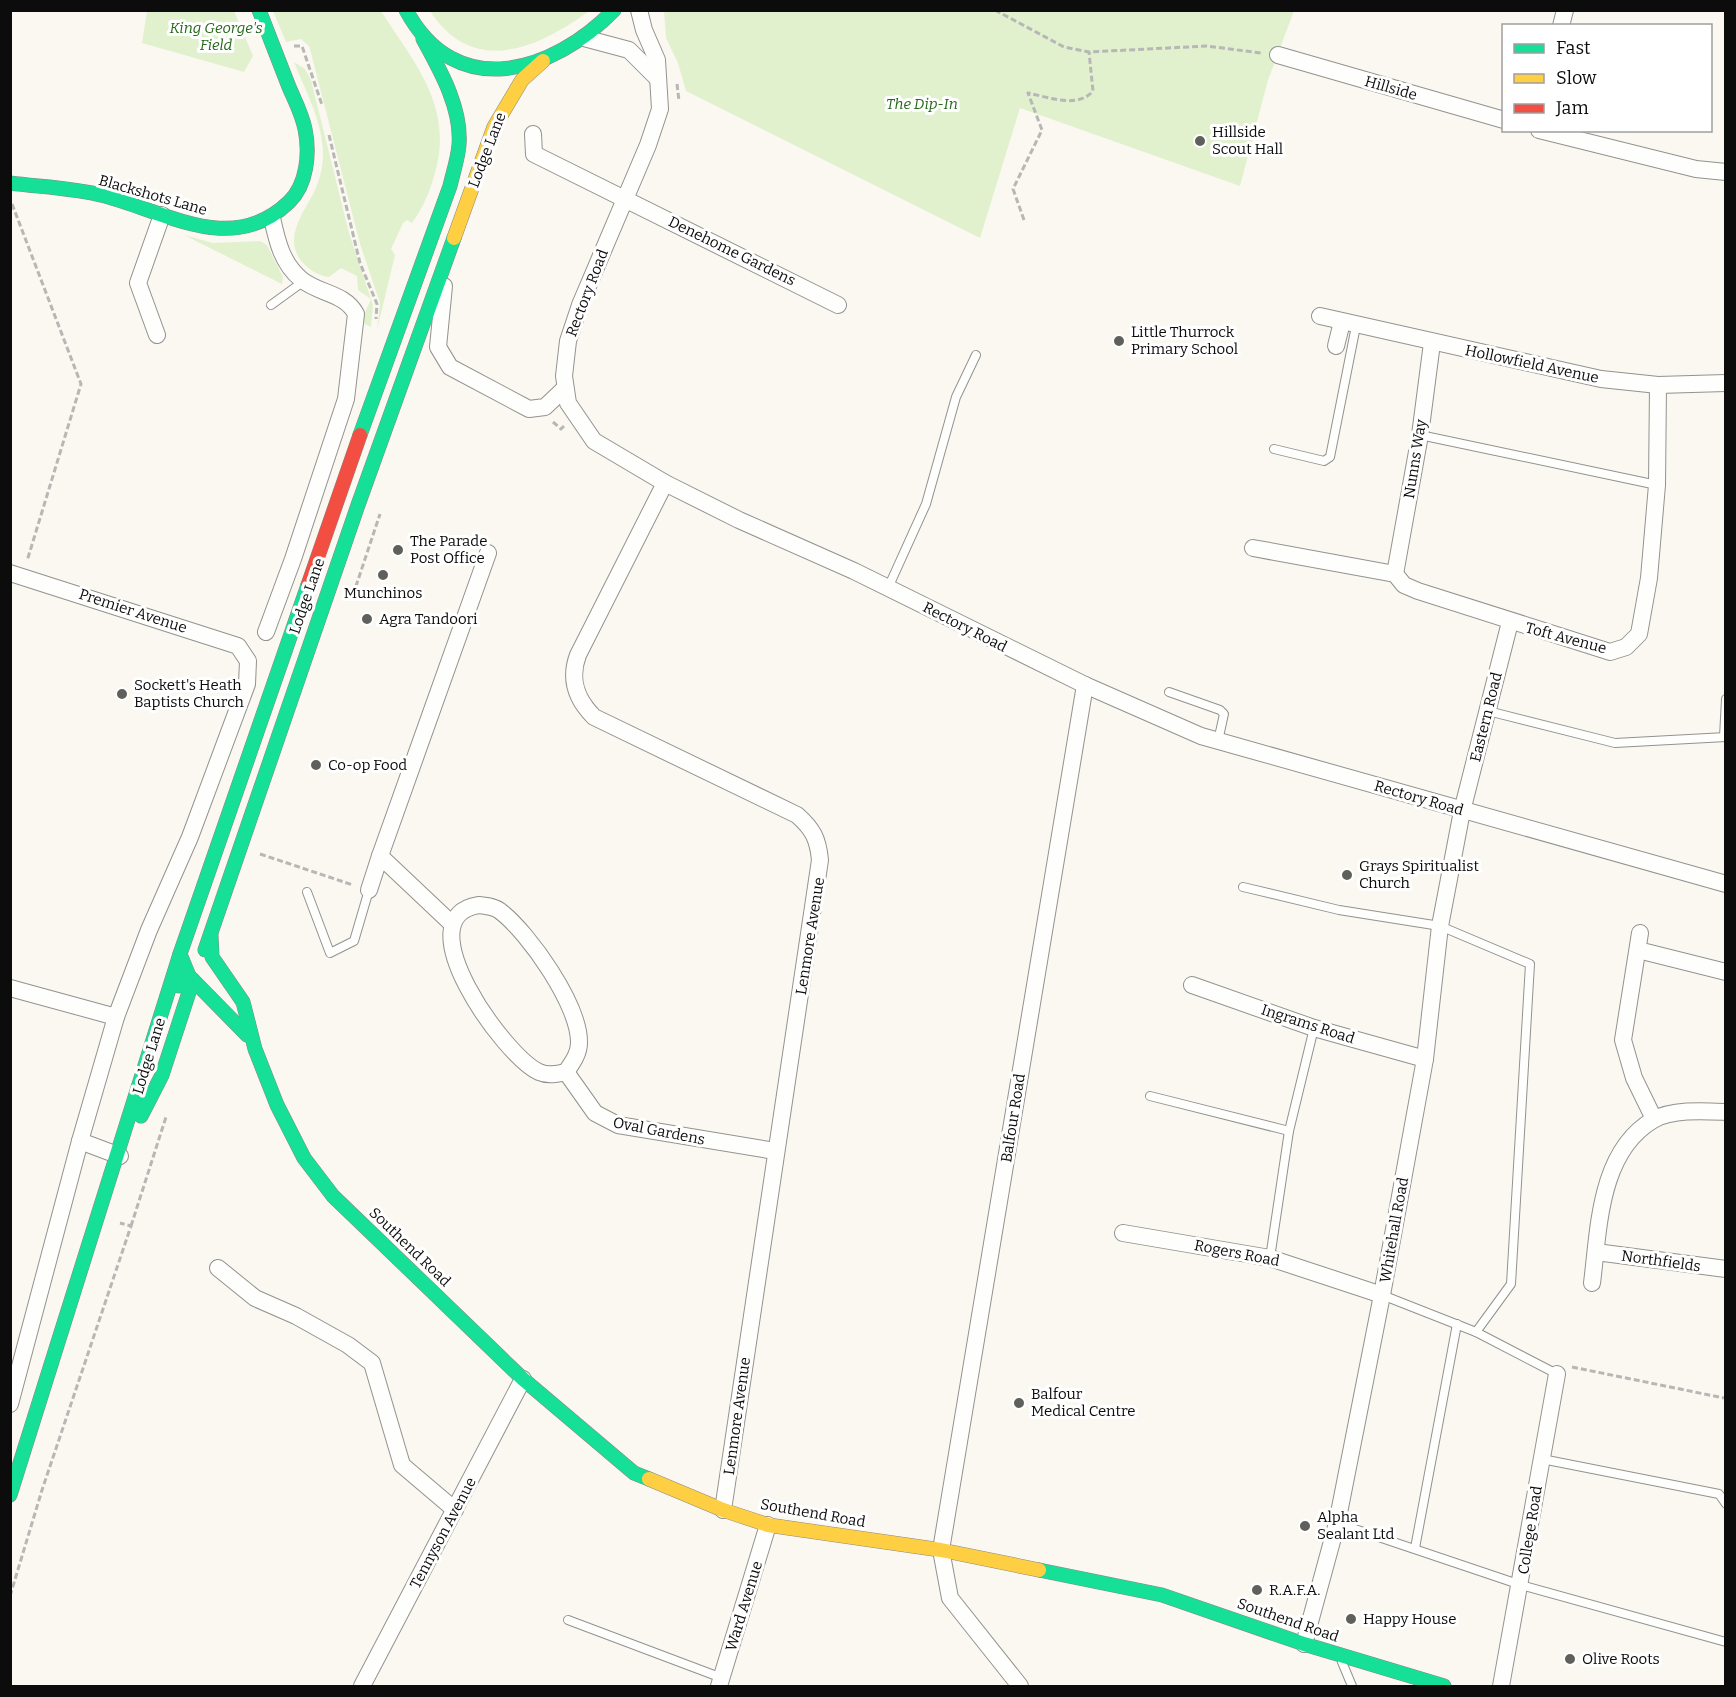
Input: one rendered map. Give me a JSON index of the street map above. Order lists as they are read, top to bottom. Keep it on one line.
{"streets":{"main road":["Lodge Lane","Blackshots Lane","Southend Road"],"street":["Hillside","Denehome Gardens","Rectory Road","Hollowfield Avenue","Nunns Way","Premier Avenue","Toft Avenue","Eastern Road","Lenmore Avenue","Ingrams Road","Balfour Road","Oval Gardens","Whitehall Road","Rogers Road","Northfields","College Road","Tennyson Avenue","Ward Avenue"]},"crossings":[["Lodge Lane","Blackshots Lane"],["Lodge Lane","Southend Road"],["Denehome Gardens","Rectory Road"],["Rectory Road","Eastern Road"],["Rectory Road","Lenmore Avenue"],["Rectory Road","Balfour Road"],["Rectory Road","Whitehall Road"],["Hollowfield Avenue","Nunns Way"],["Hollowfield Avenue","Toft Avenue"],["Nunns Way","Toft Avenue"],["Toft Avenue","Eastern Road"],["Eastern Road","Whitehall Road"],["Lenmore Avenue","Oval Gardens"],["Lenmore Avenue","Southend Road"],["Ingrams Road","Whitehall Road"],["Balfour Road","Southend Road"],["Whitehall Road","Southend Road"],["Whitehall Road","Rogers Road"],["Southend Road","Tennyson Avenue"],["Southend Road","Ward Avenue"]],"parks":["King George's Field","The Dip-In"],"places":["Hillside Scout Hall","Little Thurrock Primary School","The Parade Post Office","Munchinos","Agra Tandoori","Sockett's Heath Baptists Church","Co-op Food","Grays Spiritualist Church","Balfour Medical Centre","Alpha Sealant Ltd","R.A.F.A.","Happy House","Olive Roots"],"legend":["Fast","Slow","Jam"]}
